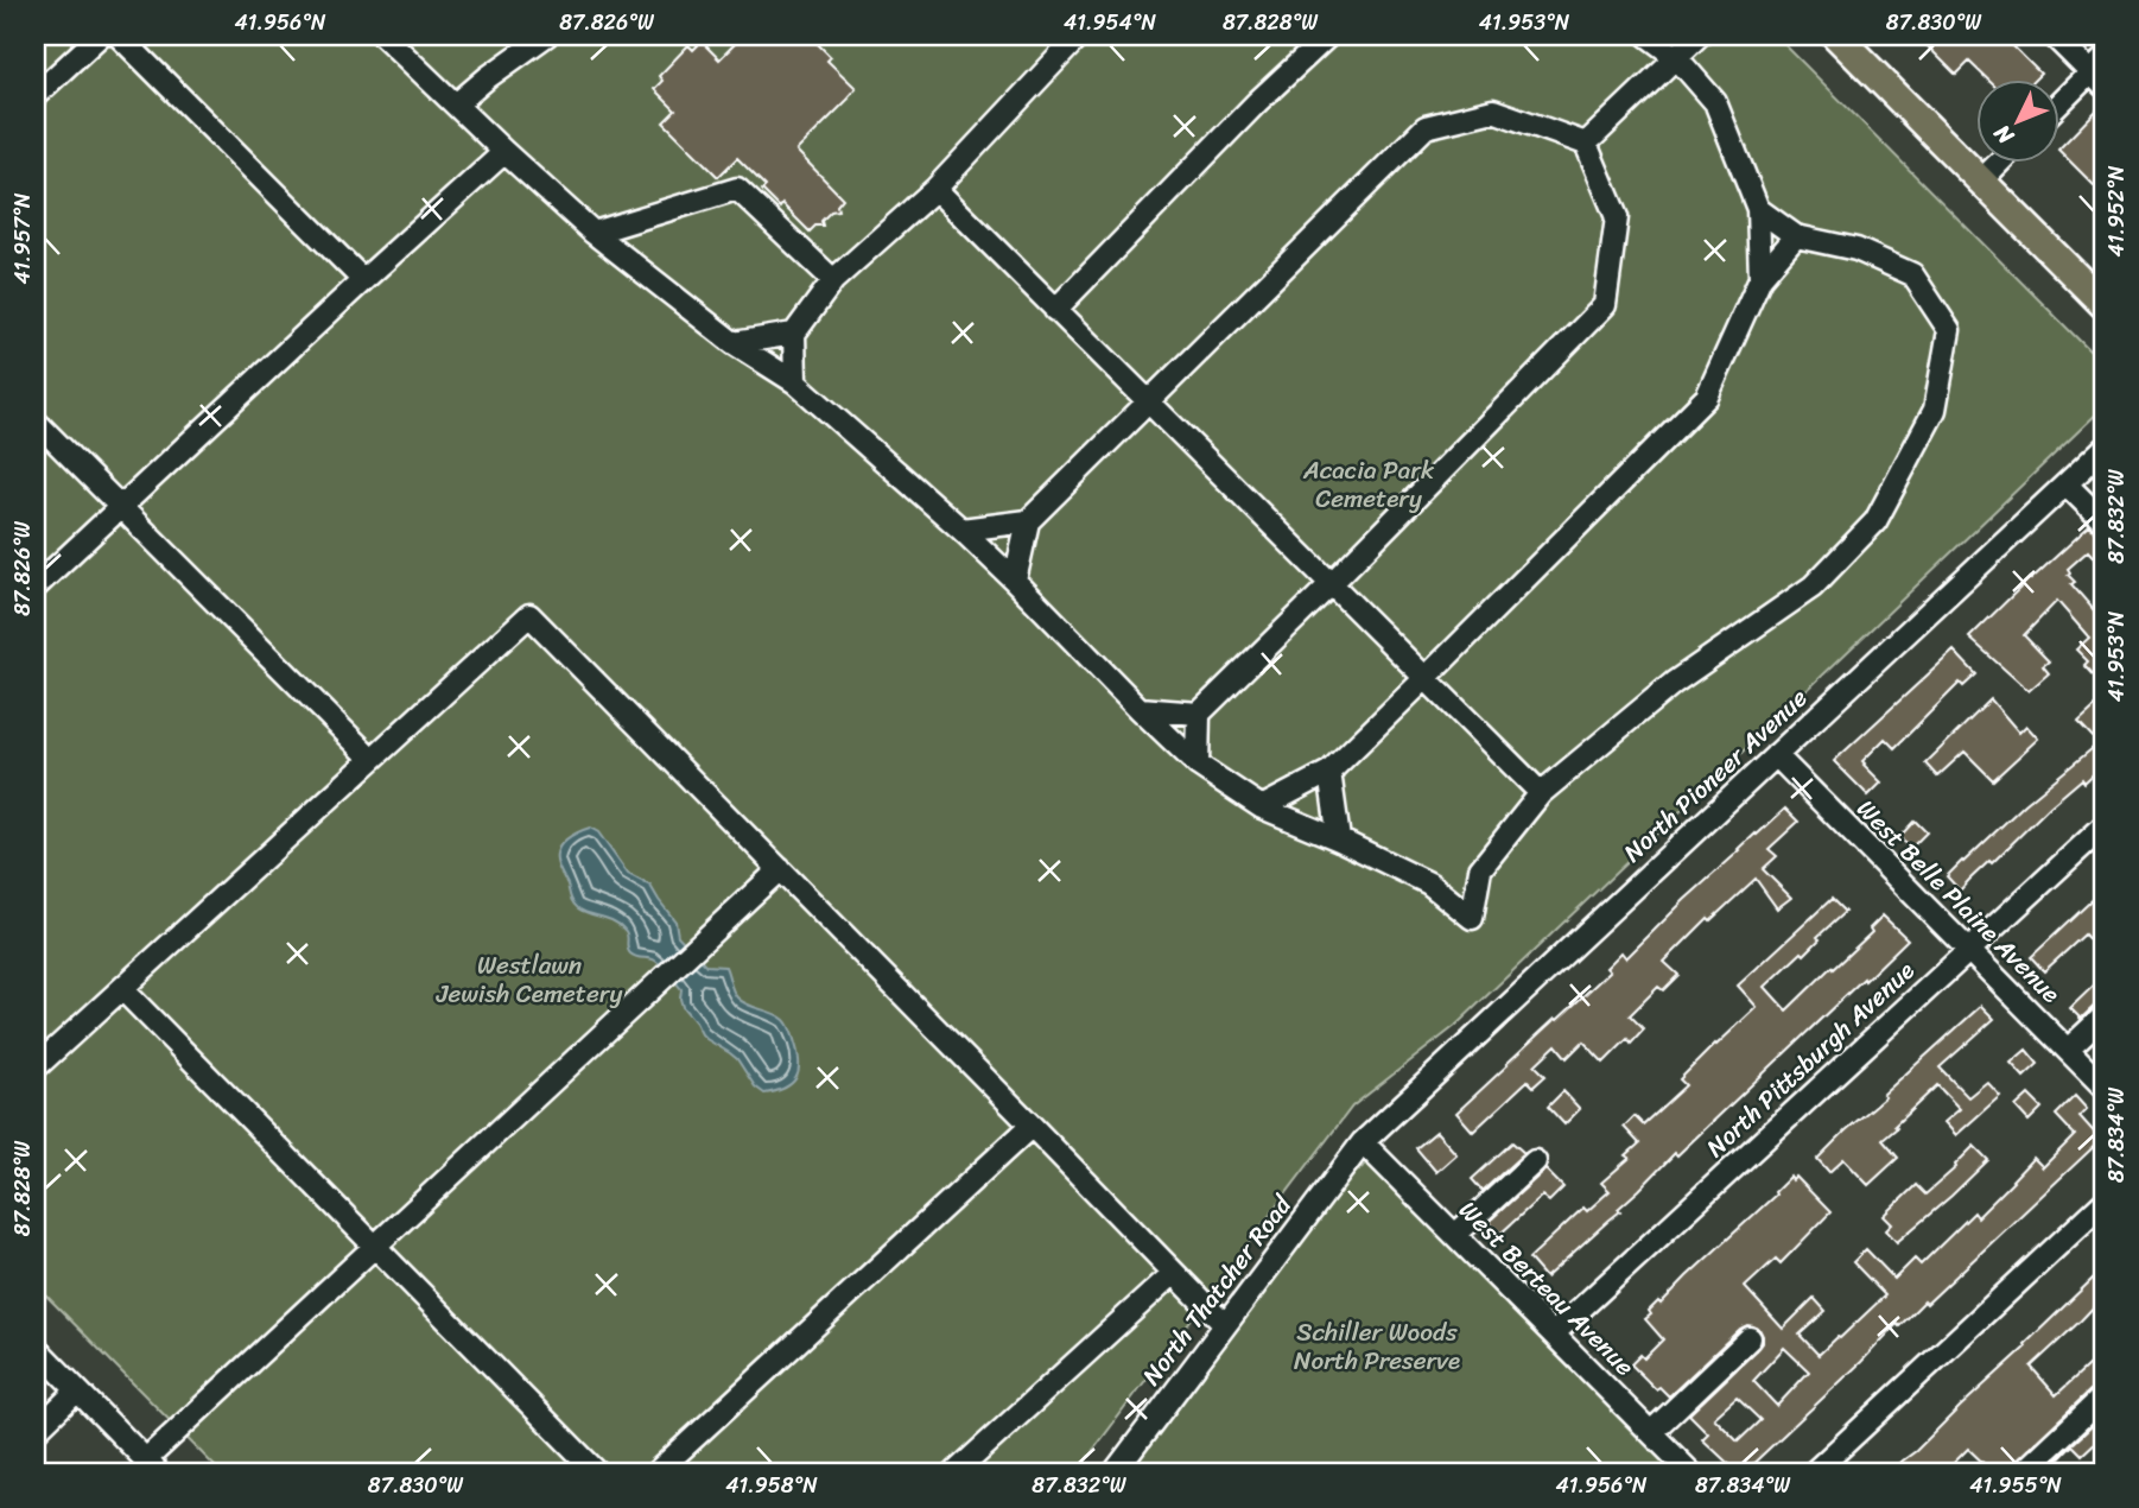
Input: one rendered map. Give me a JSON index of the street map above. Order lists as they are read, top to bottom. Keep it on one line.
{"streets":{"street":["North Pioneer Avenue","West Belle Plaine Avenue","North Pittsburgh Avenue","West Berteau Avenue","North Thatcher Road"]},"crossings":[["North Pioneer Avenue","West Belle Plaine Avenue"],["North Pioneer Avenue","West Berteau Avenue"],["North Pioneer Avenue","North Thatcher Road"],["West Belle Plaine Avenue","North Pittsburgh Avenue"],["North Pittsburgh Avenue","West Berteau Avenue"],["West Berteau Avenue","North Thatcher Road"]],"parks":["Acacia Park Cemetery","Westlawn Jewish Cemetery","Schiller Woods North Preserve"],"north":"bottom left","coordinates":["41.956°N","87.826°W","41.954°N","87.828°W","41.953°N","87.830°W","41.952°N","41.957°N","87.832°W","87.834°W","41.958°N","41.955°N"]}
